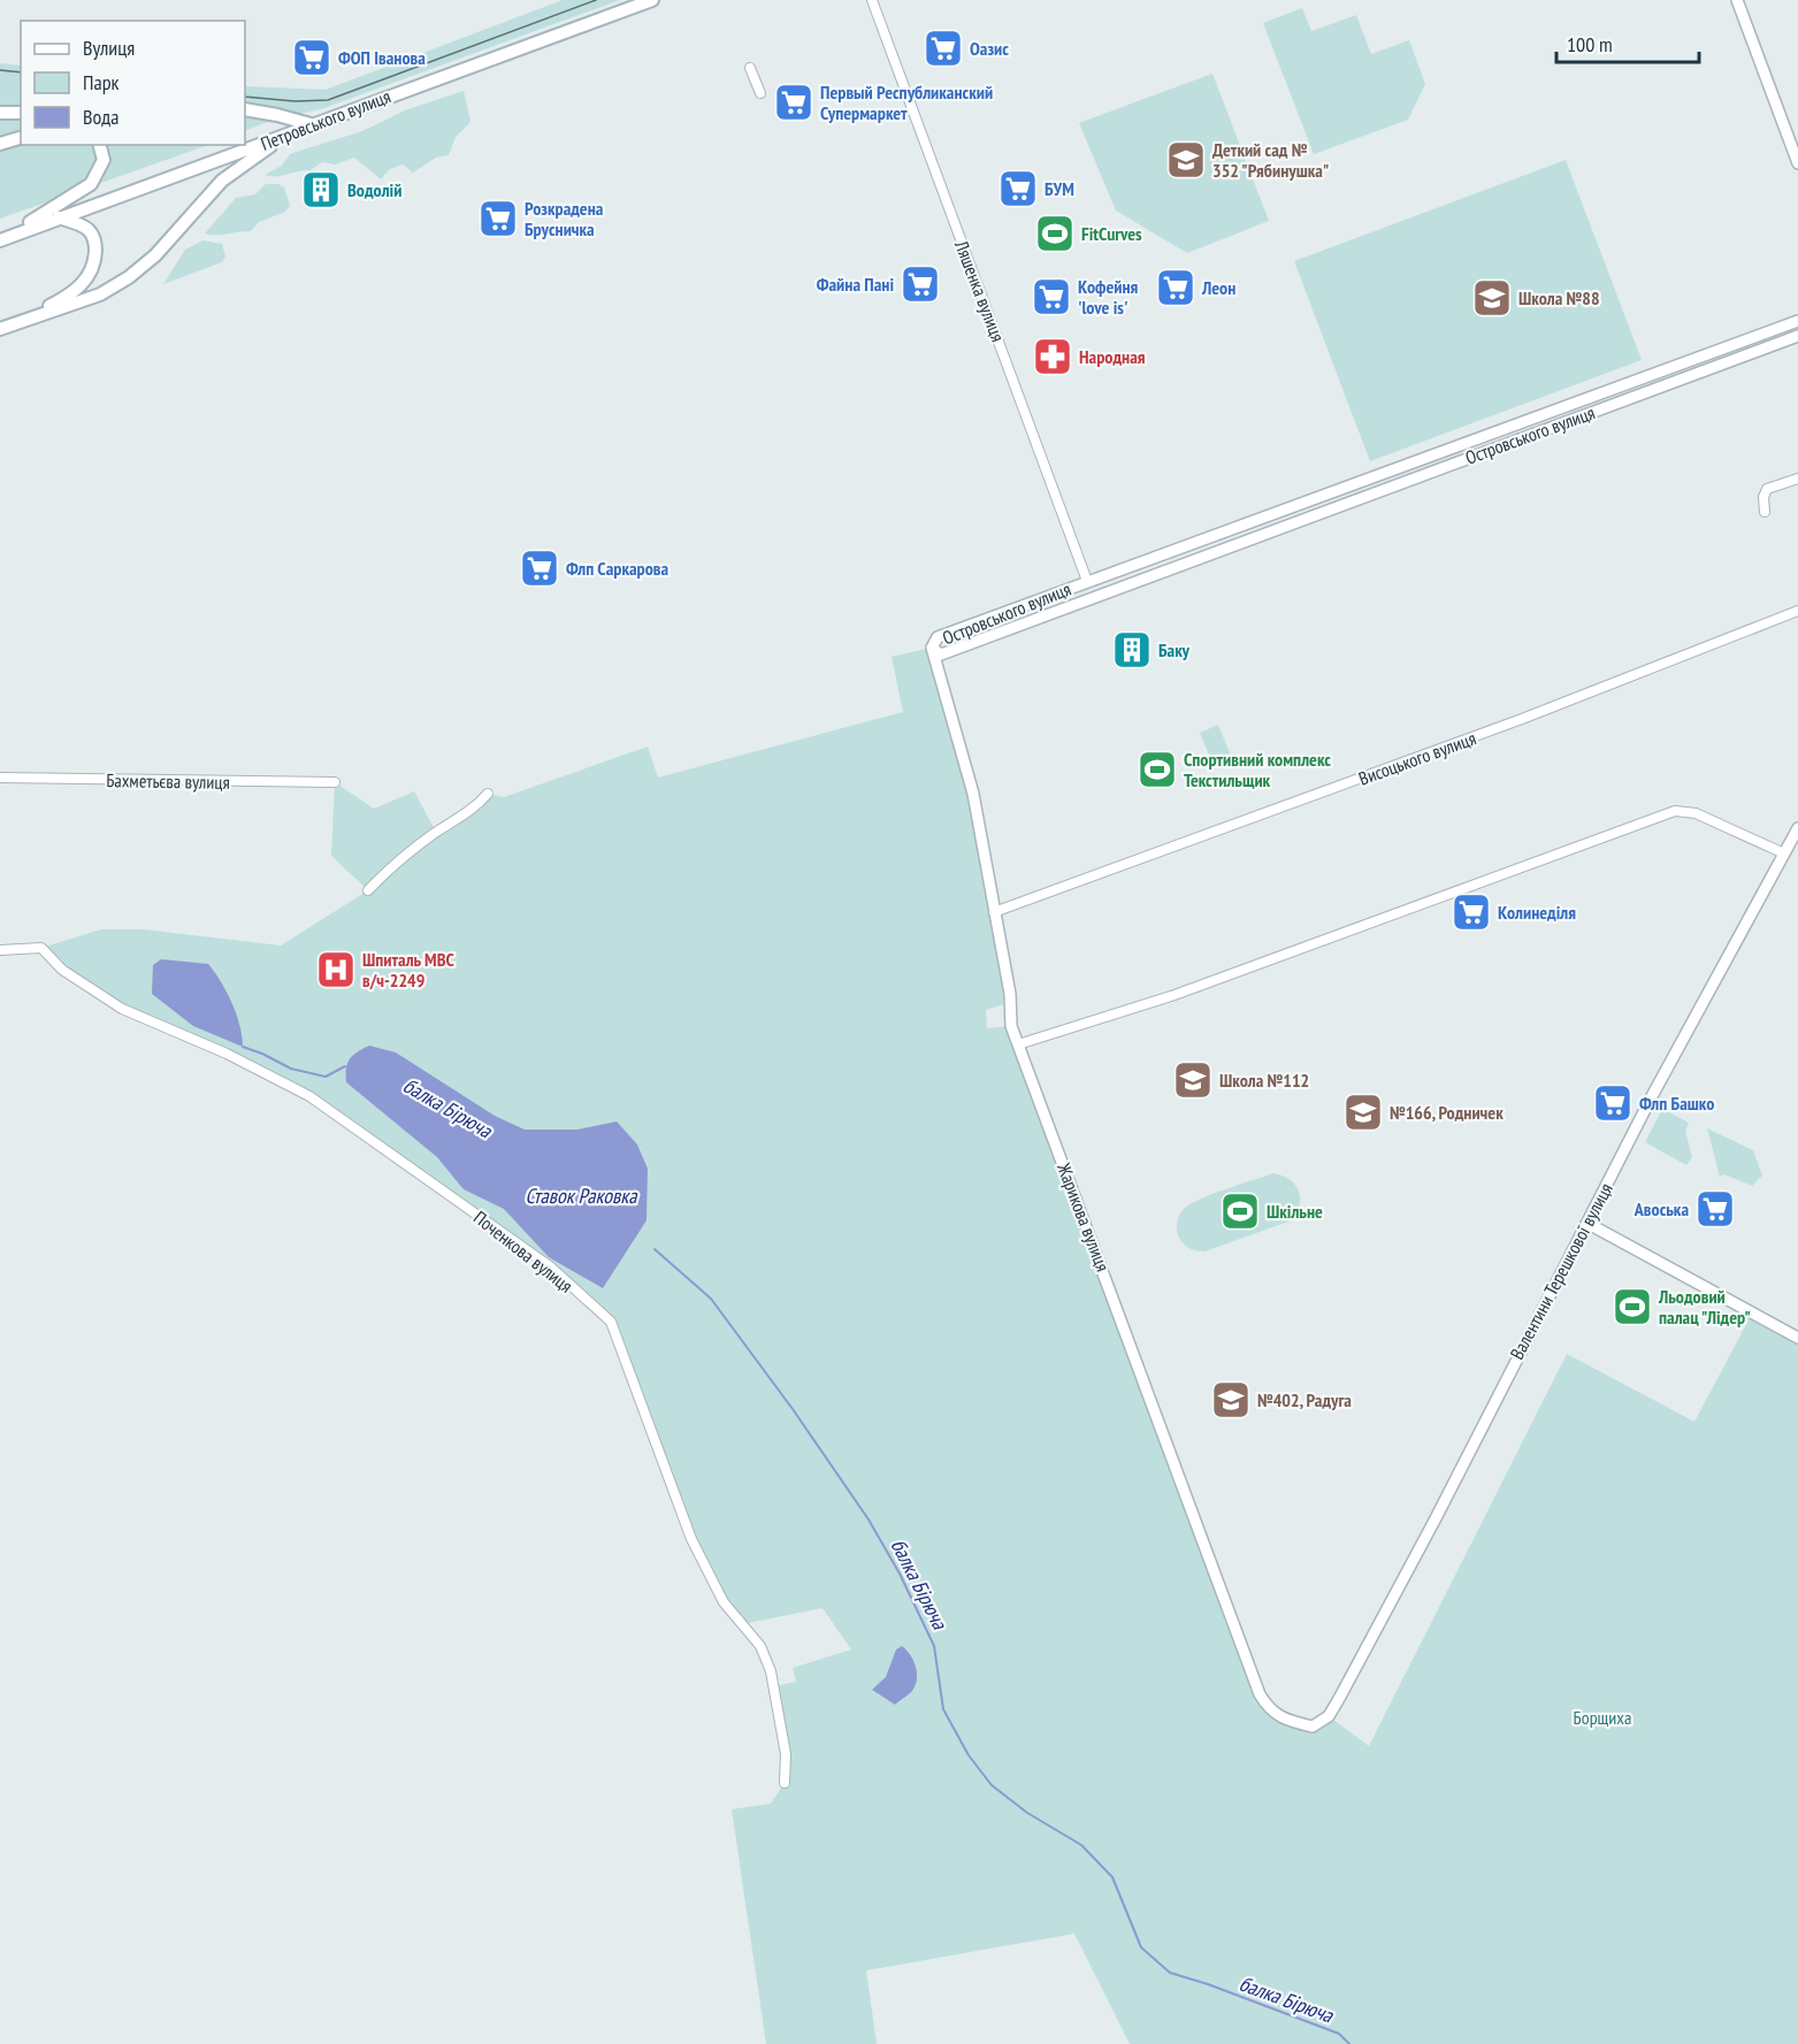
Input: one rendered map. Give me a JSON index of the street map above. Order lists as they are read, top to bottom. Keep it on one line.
{"streets":{"main road":["Петровського вулиця"],"street":["Ляшенка вулиця","Островського вулиця","Висоцького вулиця","Бахметьєва вулиця","Жарикова вулиця","Поченкова вулиця","Валентини Терешкової вулиця"]},"crossings":[["Ляшенка вулиця","Островського вулиця"],["Островського вулиця","Жарикова вулиця"],["Висоцького вулиця","Жарикова вулиця"],["Жарикова вулиця","Валентини Терешкової вулиця"]],"water":["балка Бірюча","Ставок Раковка"],"parks":["Борщиха"],"places":{"supermarket":["Оазис","ФОП Іванова","Первый Республиканский Супермаркет","БУМ","Розкрадена Брусничка","Файна Пані","Леон","Кофейня 'love is'","Флп Саркарова","Колинеділя","Флп Башко","Авоська"],"school or university":["Деткий сад № 352 \"Рябинушка\"","Школа №88","Школа №112","№166, Родничек","№402, Радуга"],"building":["Водолій","Баку"],"sports":["FitCurves","Спортивний комплекс Текстильщик","Шкільне","Льодовий палац \"Лідер\""],"pharmacy":["Народная"],"hospital":["Шпиталь МВС в/ч-2249"]},"legend":["Вулиця","Парк","Вода"],"scale_bar":"100 m"}
